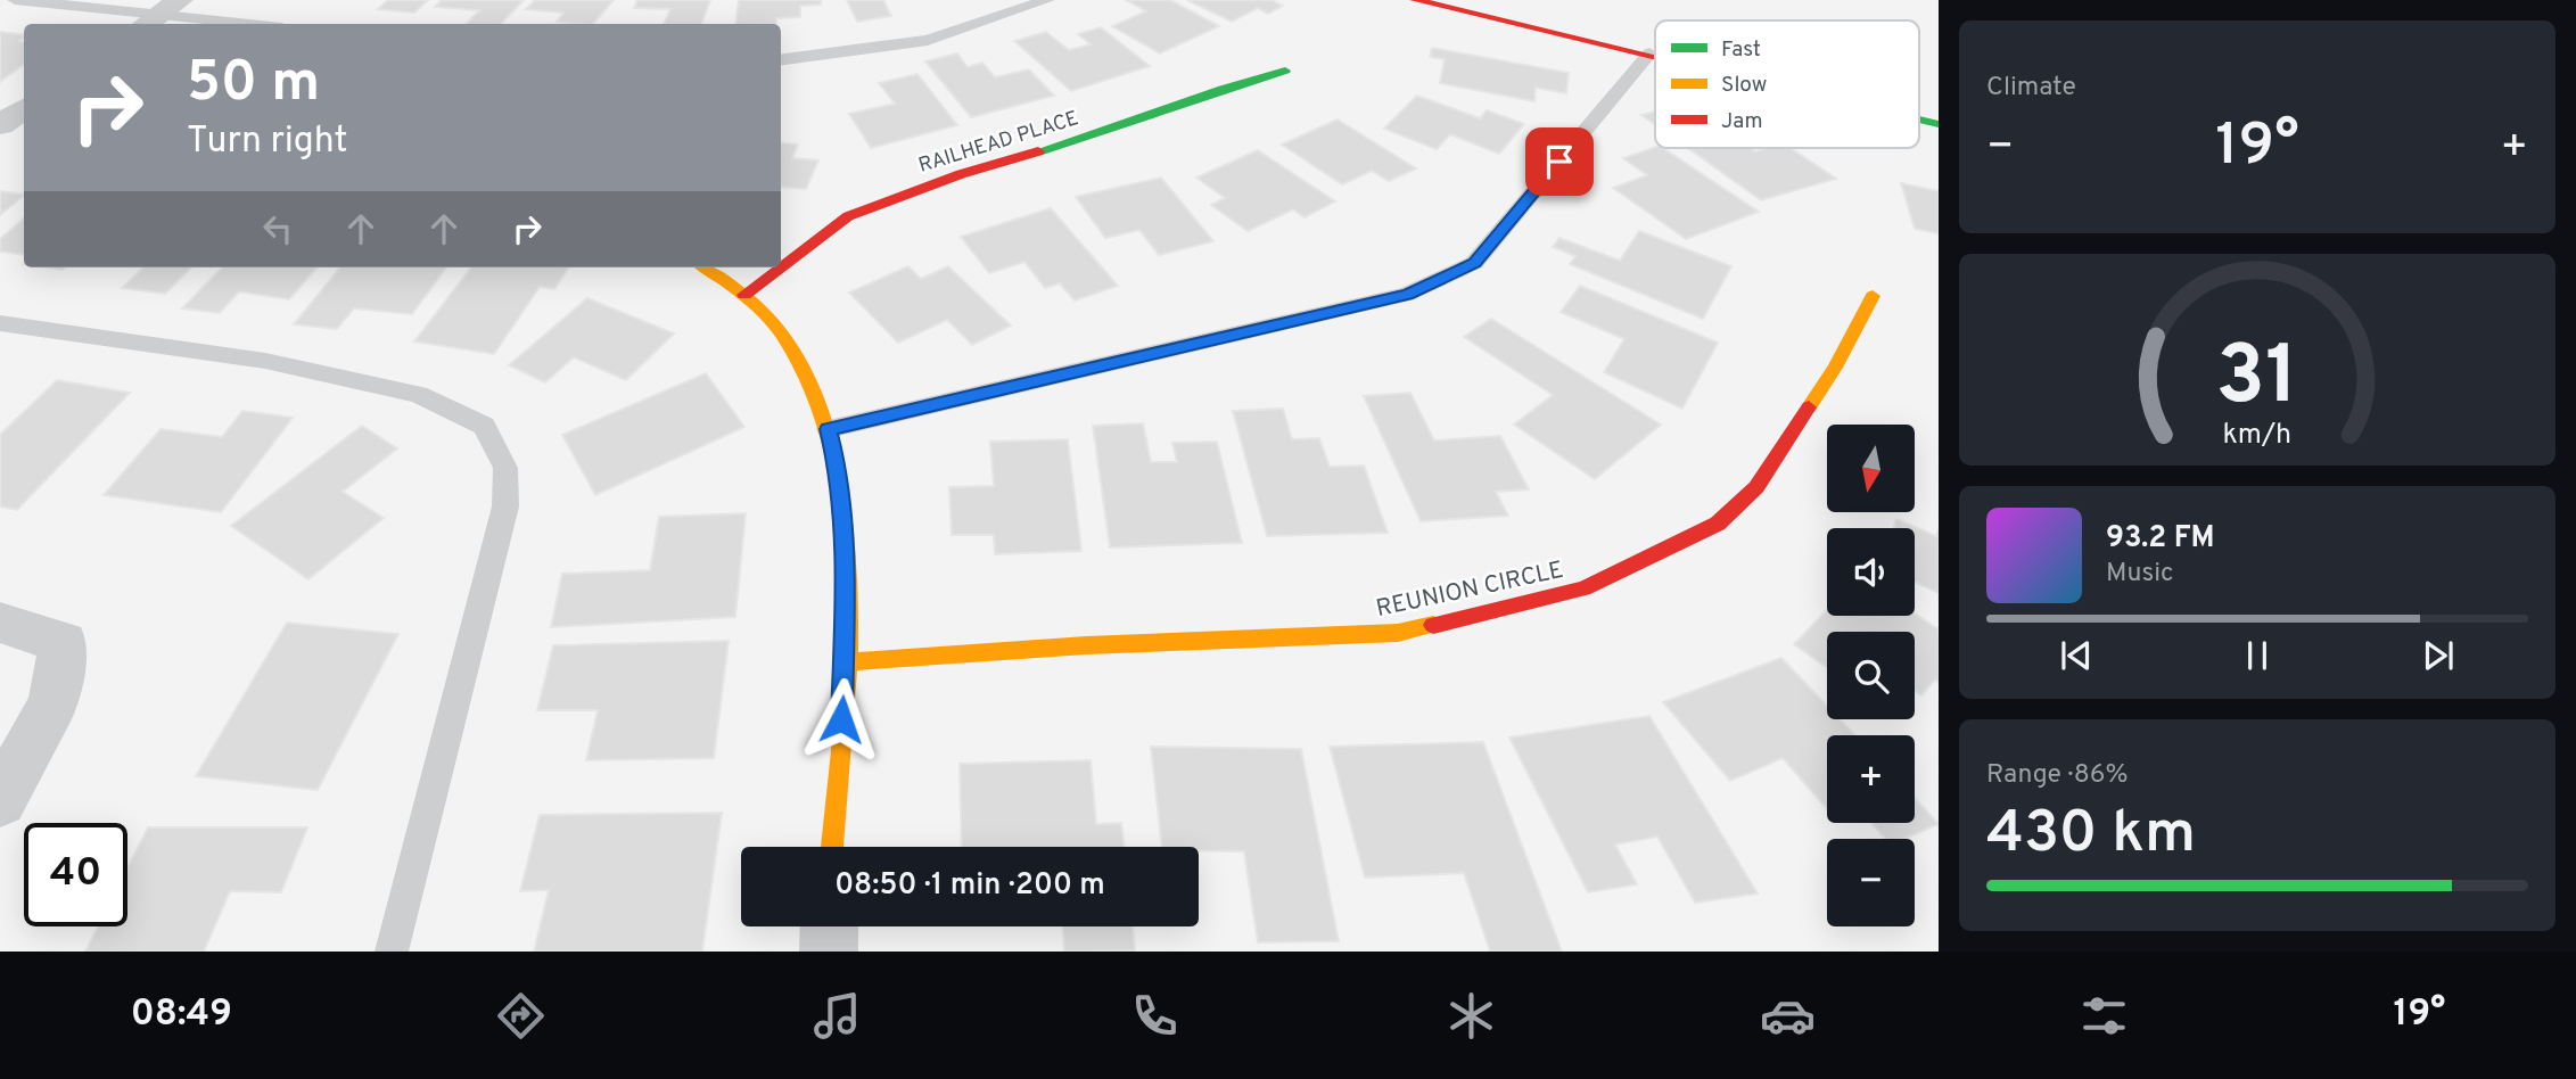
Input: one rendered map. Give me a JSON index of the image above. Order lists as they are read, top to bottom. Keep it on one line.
{"streets":{"street":["RAILHEAD PLACE","REUNION CIRCLE"]},"legend":["Fast","Slow","Jam"],"north":"bottom","page":{"tile":["Climate",["Range · 86%","430 km"]],"turn":["50 m","Turn right"],"heat":["−","19°","+"],"map_buttons":["+","−"],"song":["93.2 FM","Music"],"limit":"40","trip":"08:50 · 1 min · 200 m","tabs":["08:49","19°"],"gauge":["31","km/h"]}}
